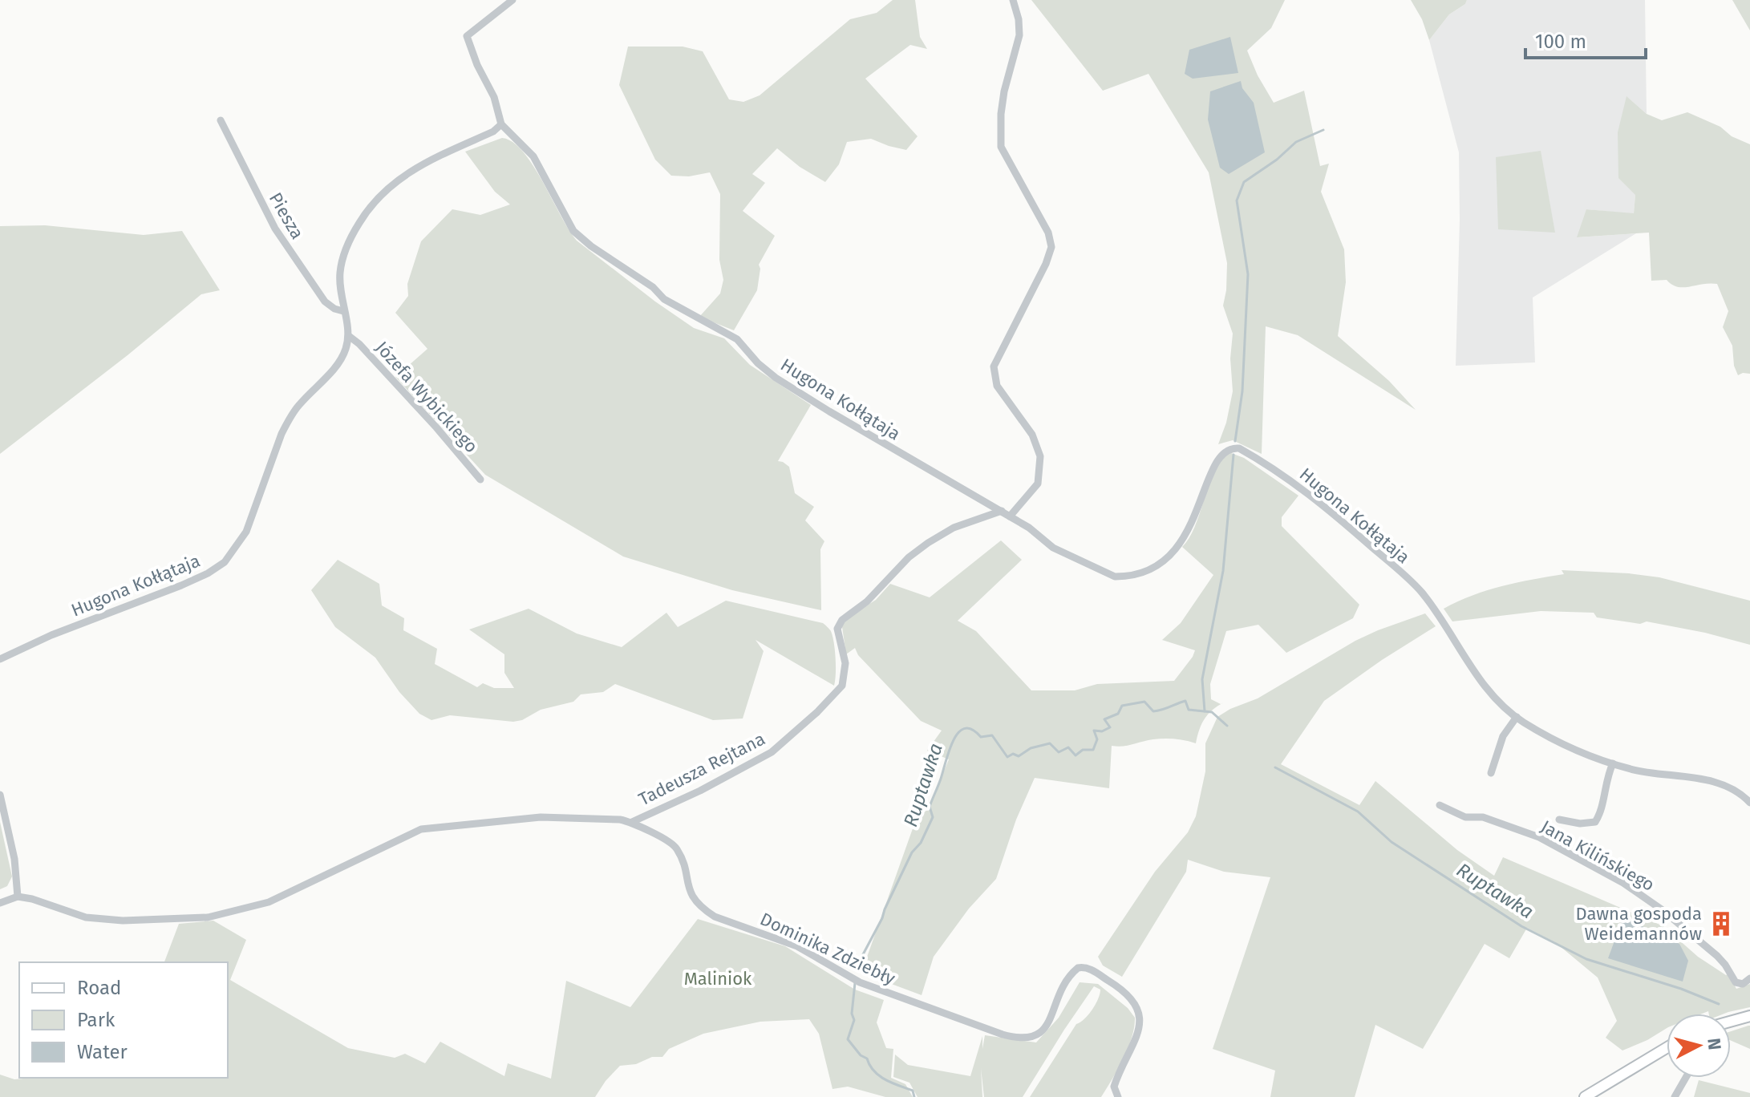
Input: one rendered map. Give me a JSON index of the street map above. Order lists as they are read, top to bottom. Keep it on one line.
{"streets":{"street":["Piesza","Józefa Wybickiego","Hugona Kołłątaja","Tadeusza Rejtana","Jana Kilińskiego","Dominika Zdziebły"]},"crossings":[["Józefa Wybickiego","Hugona Kołłątaja"],["Hugona Kołłątaja","Tadeusza Rejtana"],["Tadeusza Rejtana","Dominika Zdziebły"]],"water":["Ruptawka"],"parks":["Maliniok"],"places":{"building":["Dawna gospoda Weidemannów"]},"legend":["Road","Park","Water"],"scale_bar":"100 m","north":"right"}
